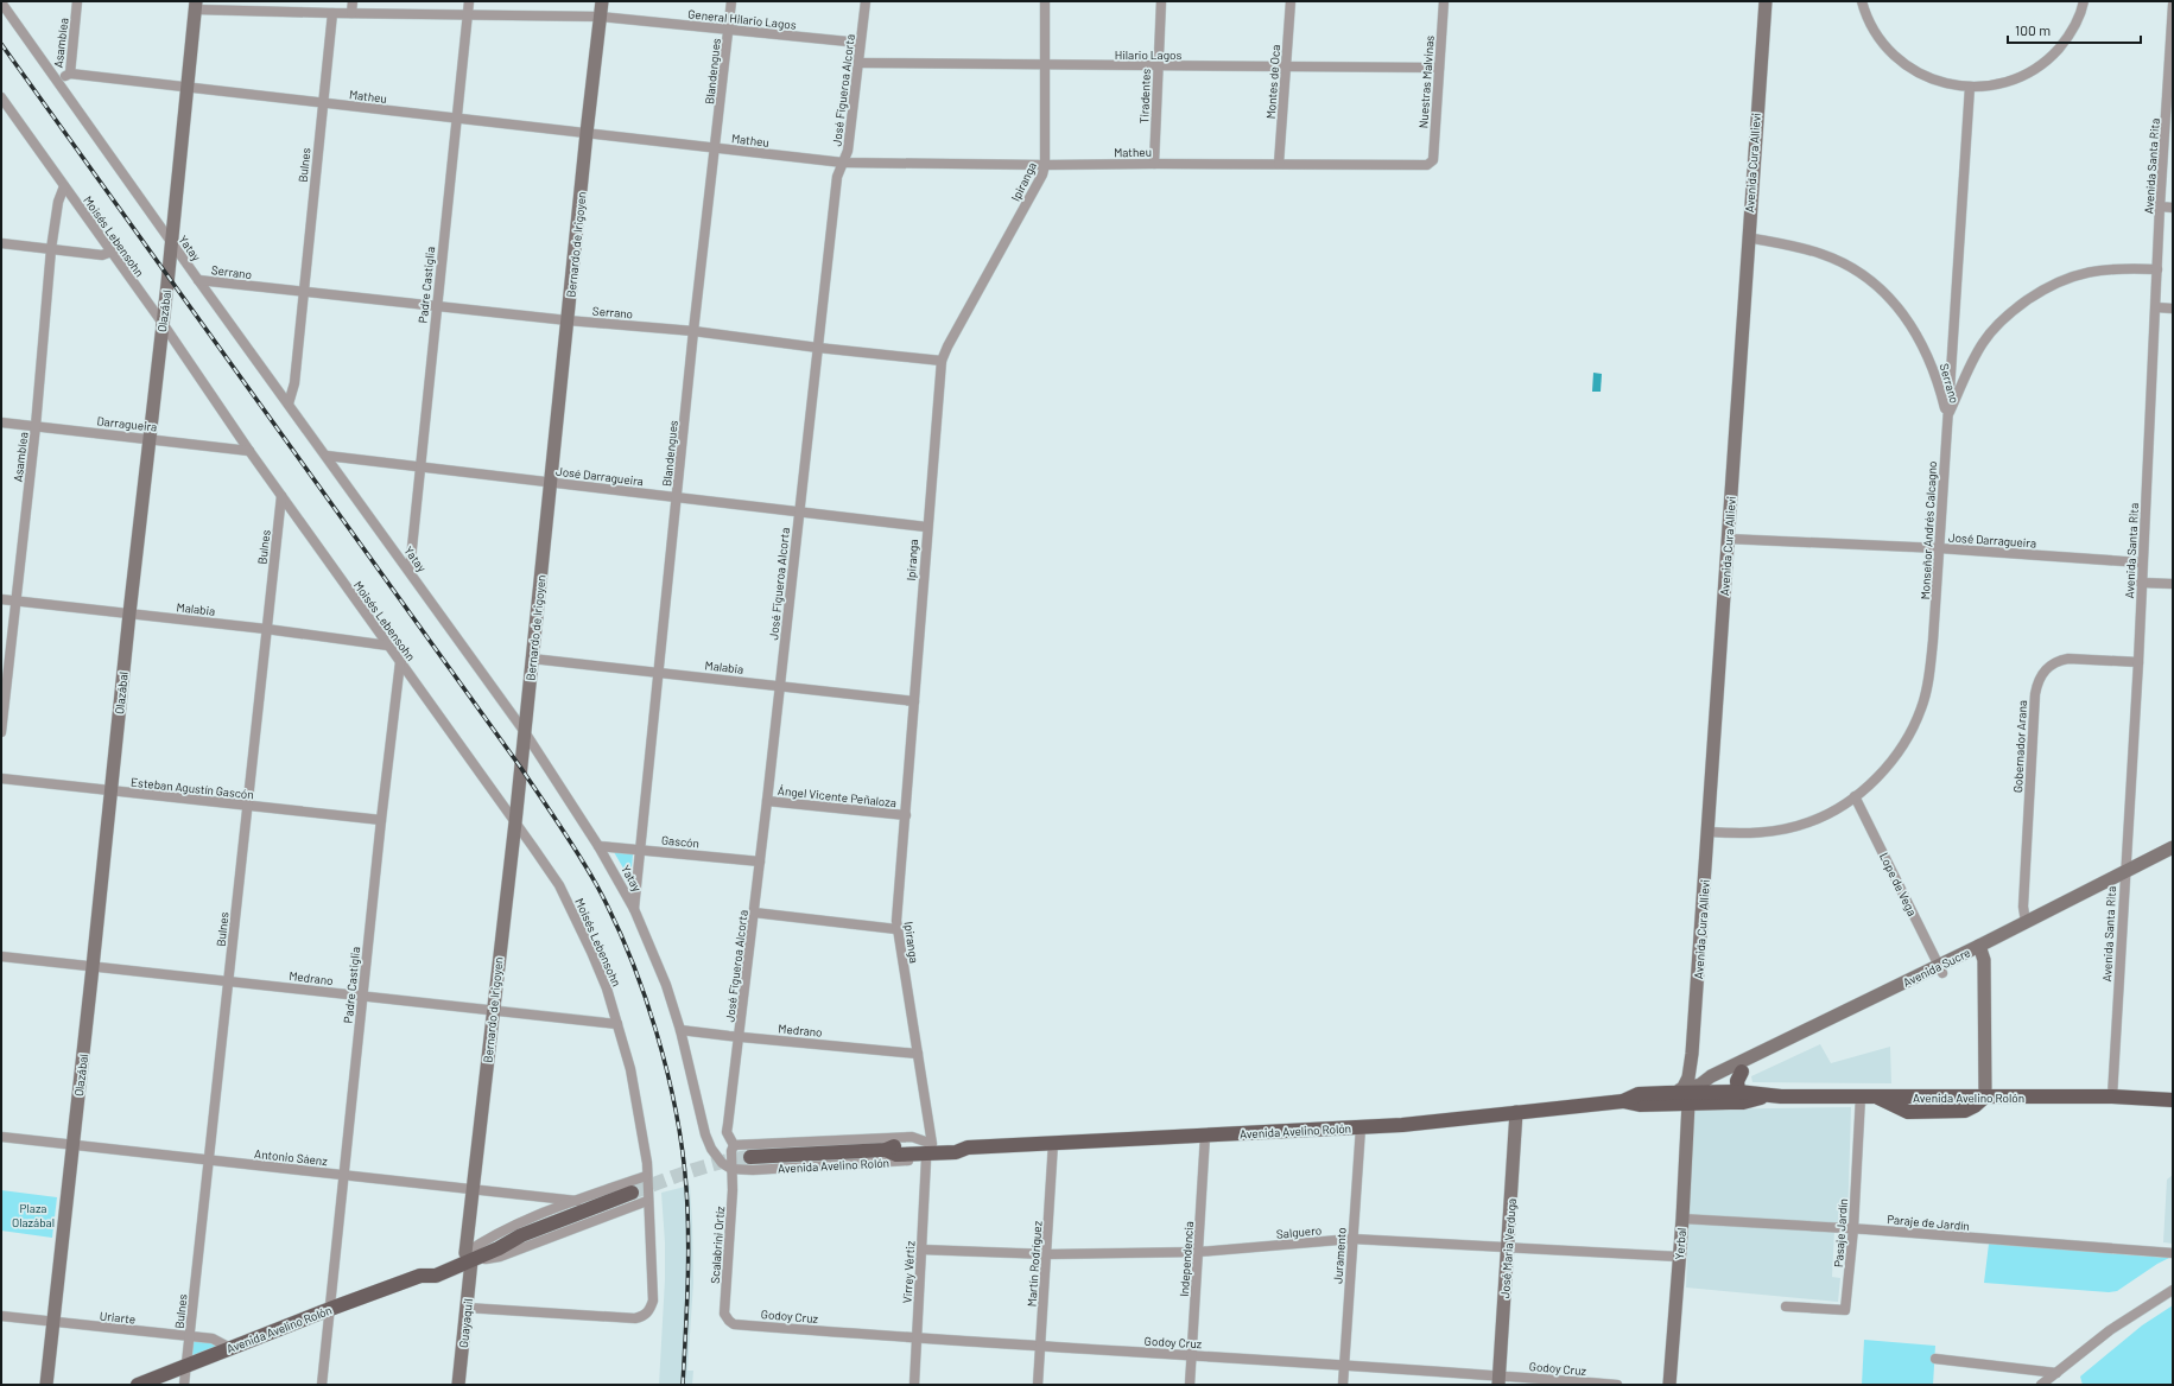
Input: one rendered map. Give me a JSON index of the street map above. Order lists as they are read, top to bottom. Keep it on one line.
{"streets":{"main road":["Avenida Avelino Rolón"],"street":["General Hilario Lagos","Asamblea","Hilario Lagos","Blandengues","Montes de Oca","Nuestras Malvinas","José Figueroa Alcorta","Matheu","Tiradentes","Avenida Cura Allievi","Bulnes","Avenida Santa Rita","Ipiranga","Moisés Lebensohn","Bernardo de Irigoyen","Yatay","Serrano","Padre Castiglia","Olazábal","Darragueira","José Darragueira","Monseñor Andrés Calcagno","Malabia","Gobernador Arana","Esteban Agustín Gascón","Ángel Vicente Peñaloza","Gascón","Lope de Vega","Avenida Sucre","Medrano","Antonio Sáenz","Paraje de Jardín","Salguero","Pasaje Jardín","Yerbal","Scalabrini Ortíz","José Maria Verduga","Juramento","Independencia","Martín Rodríguez","Virrey Vértiz","Godoy Cruz","Uriarte","Guayaquil"]},"crossings":[["General Hilario Lagos","Blandengues"],["General Hilario Lagos","José Figueroa Alcorta"],["General Hilario Lagos","Bulnes"],["General Hilario Lagos","Bernardo de Irigoyen"],["General Hilario Lagos","Padre Castiglia"],["General Hilario Lagos","Olazábal"],["Asamblea","Matheu"],["Asamblea","Moisés Lebensohn"],["Asamblea","Yatay"],["Asamblea","Darragueira"],["Asamblea","Malabia"],["Hilario Lagos","Montes de Oca"],["Hilario Lagos","Nuestras Malvinas"],["Hilario Lagos","José Figueroa Alcorta"],["Hilario Lagos","Tiradentes"],["Hilario Lagos","Ipiranga"],["Blandengues","Matheu"],["Blandengues","Yatay"],["Blandengues","Serrano"],["Blandengues","José Darragueira"],["Blandengues","Malabia"],["Blandengues","Gascón"],["Montes de Oca","Matheu"],["Nuestras Malvinas","Matheu"],["José Figueroa Alcorta","Matheu"],["José Figueroa Alcorta","Yatay"],["José Figueroa Alcorta","Serrano"],["José Figueroa Alcorta","José Darragueira"],["José Figueroa Alcorta","Malabia"],["José Figueroa Alcorta","Ángel Vicente Peñaloza"],["José Figueroa Alcorta","Gascón"],["José Figueroa Alcorta","Medrano"],["José Figueroa Alcorta","Avenida Avelino Rolón"],["José Figueroa Alcorta","Scalabrini Ortíz"],["Matheu","Tiradentes"],["Matheu","Bulnes"],["Matheu","Ipiranga"],["Matheu","Bernardo de Irigoyen"],["Matheu","Padre Castiglia"],["Matheu","Olazábal"],["Avenida Cura Allievi","Serrano"],["Avenida Cura Allievi","José Darragueira"],["Avenida Cura Allievi","Monseñor Andrés Calcagno"],["Avenida Cura Allievi","Avenida Sucre"],["Bulnes","Moisés Lebensohn"],["Bulnes","Yatay"],["Bulnes","Serrano"],["Bulnes","Malabia"],["Bulnes","Esteban Agustín Gascón"],["Bulnes","Medrano"],["Bulnes","Avenida Avelino Rolón"],["Bulnes","Antonio Sáenz"],["Bulnes","Uriarte"],["Avenida Santa Rita","Serrano"],["Avenida Santa Rita","José Darragueira"],["Avenida Santa Rita","Gobernador Arana"],["Avenida Santa Rita","Avenida Sucre"],["Avenida Santa Rita","Avenida Avelino Rolón"],["Ipiranga","Serrano"],["Ipiranga","José Darragueira"],["Ipiranga","Malabia"],["Ipiranga","Ángel Vicente Peñaloza"],["Ipiranga","Medrano"],["Ipiranga","Avenida Avelino Rolón"],["Ipiranga","Virrey Vértiz"],["Moisés Lebensohn","Bernardo de Irigoyen"],["Moisés Lebensohn","Padre Castiglia"],["Moisés Lebensohn","Olazábal"],["Moisés Lebensohn","Darragueira"],["Moisés Lebensohn","Malabia"],["Moisés Lebensohn","Medrano"],["Moisés Lebensohn","Avenida Avelino Rolón"],["Moisés Lebensohn","Guayaquil"],["Bernardo de Irigoyen","Yatay"],["Bernardo de Irigoyen","Serrano"],["Bernardo de Irigoyen","José Darragueira"],["Bernardo de Irigoyen","Malabia"],["Bernardo de Irigoyen","Medrano"],["Bernardo de Irigoyen","Avenida Avelino Rolón"],["Bernardo de Irigoyen","Antonio Sáenz"],["Bernardo de Irigoyen","Guayaquil"],["Yatay","Serrano"],["Yatay","Padre Castiglia"],["Yatay","Olazábal"],["Yatay","José Darragueira"],["Yatay","Gascón"],["Yatay","Medrano"],["Yatay","Avenida Avelino Rolón"],["Yatay","Scalabrini Ortíz"],["Serrano","Padre Castiglia"],["Serrano","Monseñor Andrés Calcagno"],["Padre Castiglia","José Darragueira"],["Padre Castiglia","Esteban Agustín Gascón"],["Padre Castiglia","Medrano"],["Padre Castiglia","Avenida Avelino Rolón"],["Padre Castiglia","Antonio Sáenz"],["Olazábal","Darragueira"],["Olazábal","Malabia"],["Olazábal","Esteban Agustín Gascón"],["Olazábal","Medrano"],["Olazábal","Antonio Sáenz"],["Olazábal","Uriarte"],["José Darragueira","Monseñor Andrés Calcagno"],["Monseñor Andrés Calcagno","Lope de Vega"],["Gobernador Arana","Avenida Sucre"],["Lope de Vega","Avenida Sucre"],["Avenida Sucre","Avenida Avelino Rolón"],["Avenida Avelino Rolón","Antonio Sáenz"],["Avenida Avelino Rolón","Pasaje Jardín"],["Avenida Avelino Rolón","Yerbal"],["Avenida Avelino Rolón","Scalabrini Ortíz"],["Avenida Avelino Rolón","José Maria Verduga"],["Avenida Avelino Rolón","Juramento"],["Avenida Avelino Rolón","Independencia"],["Avenida Avelino Rolón","Martín Rodríguez"],["Avenida Avelino Rolón","Virrey Vértiz"],["Avenida Avelino Rolón","Uriarte"],["Avenida Avelino Rolón","Guayaquil"],["Paraje de Jardín","Pasaje Jardín"],["Paraje de Jardín","Yerbal"],["Salguero","Yerbal"],["Salguero","José Maria Verduga"],["Salguero","Juramento"],["Salguero","Independencia"],["Salguero","Martín Rodríguez"],["Salguero","Virrey Vértiz"],["Scalabrini Ortíz","Godoy Cruz"],["José Maria Verduga","Godoy Cruz"],["Juramento","Godoy Cruz"],["Independencia","Godoy Cruz"],["Martín Rodríguez","Godoy Cruz"],["Virrey Vértiz","Godoy Cruz"]],"parks":["Plaza Olazábal"],"scale_bar":"100 m"}
